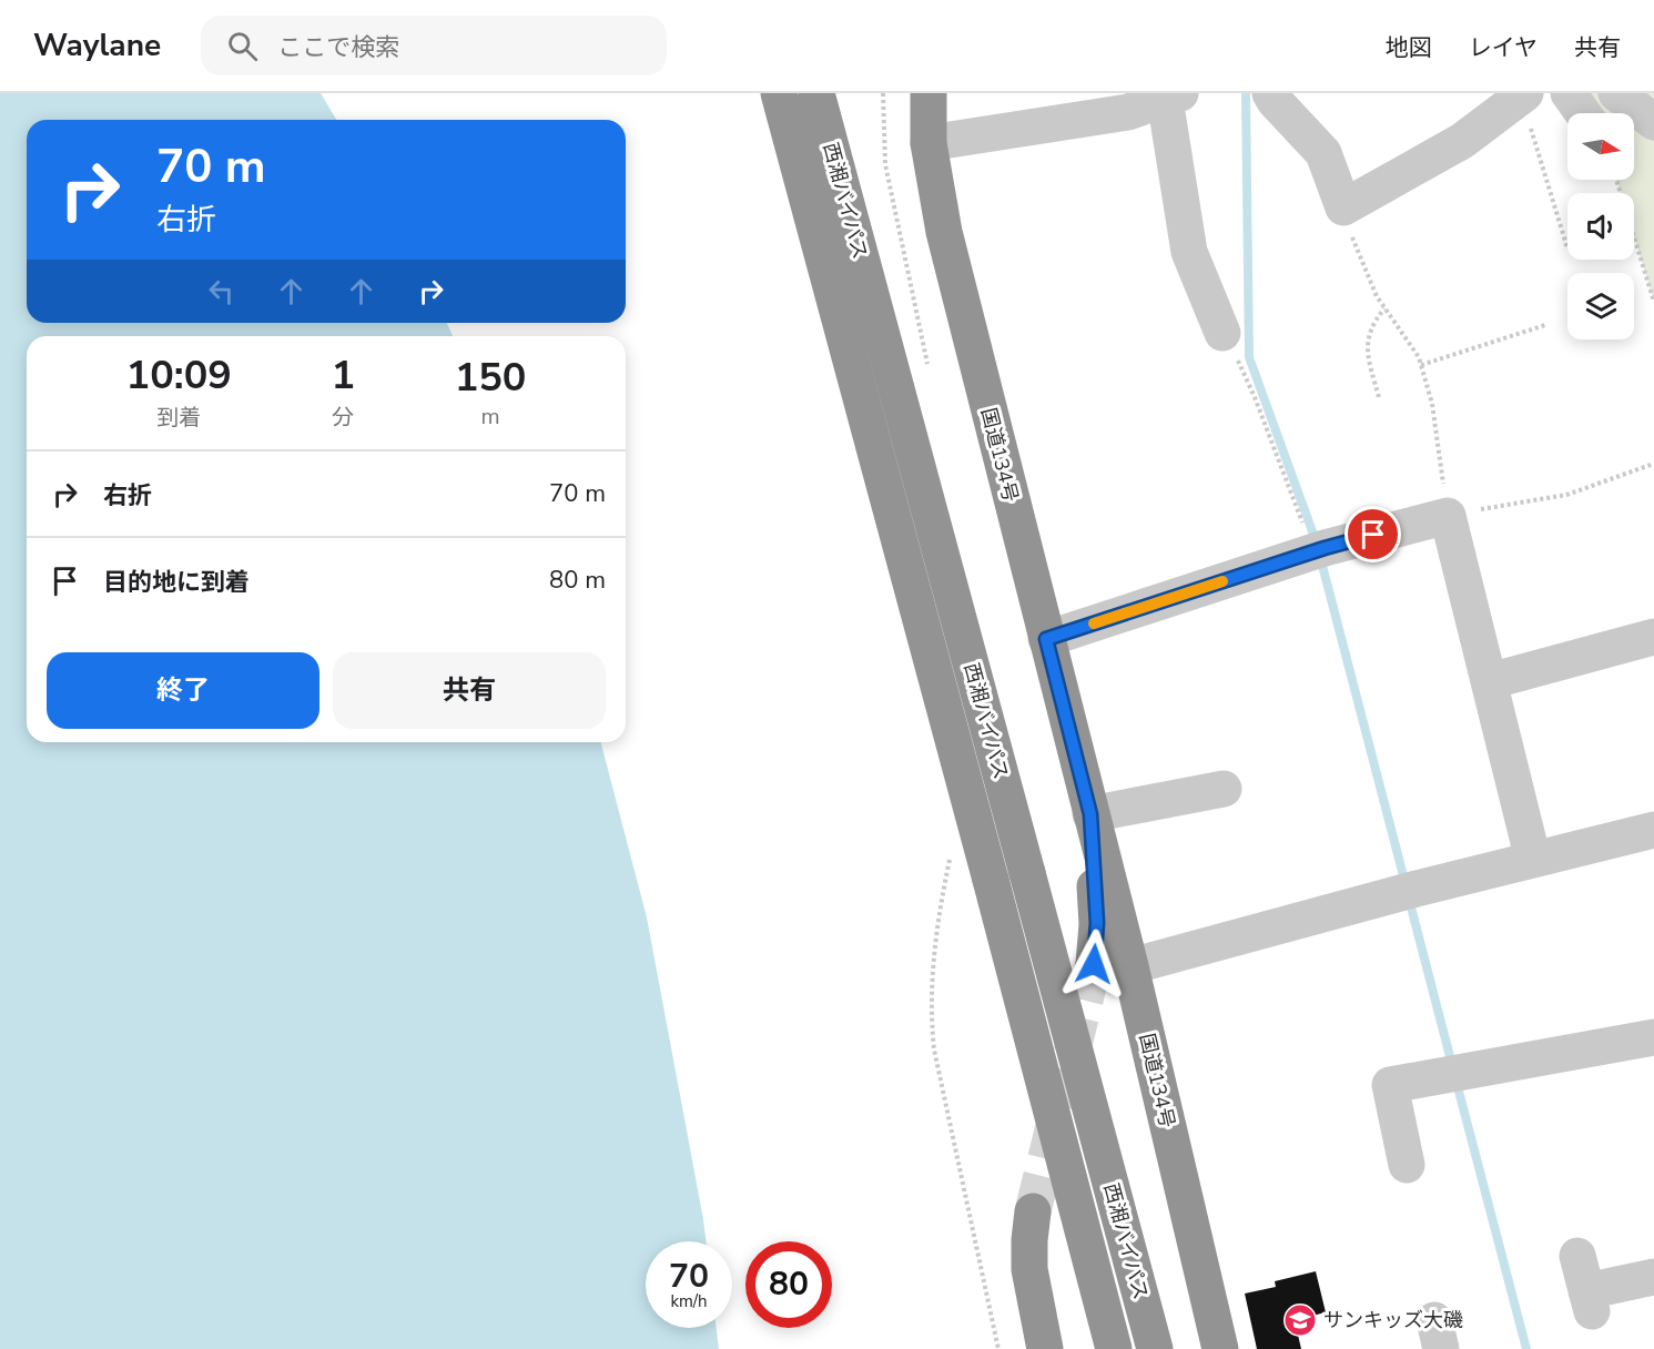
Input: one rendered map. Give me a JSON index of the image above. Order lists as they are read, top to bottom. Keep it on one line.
{"streets":{"highway":["西湘バイパス","国道134号"]},"places":{"school or university":["サンキッズ大磯"]},"north":"right","page":{"header":"Waylane","search":"ここで検索","nav":["地図","レイヤ","共有"],"turn":["70 m","右折"],"eta":["10:09","到着","1","分","150","m"],"list":[{"name":"右折","value":"70 m"},{"name":"目的地に到着","value":"80 m"}],"buttons":["終了","共有"],"speed":"70 km/h","limit":"80"}}
